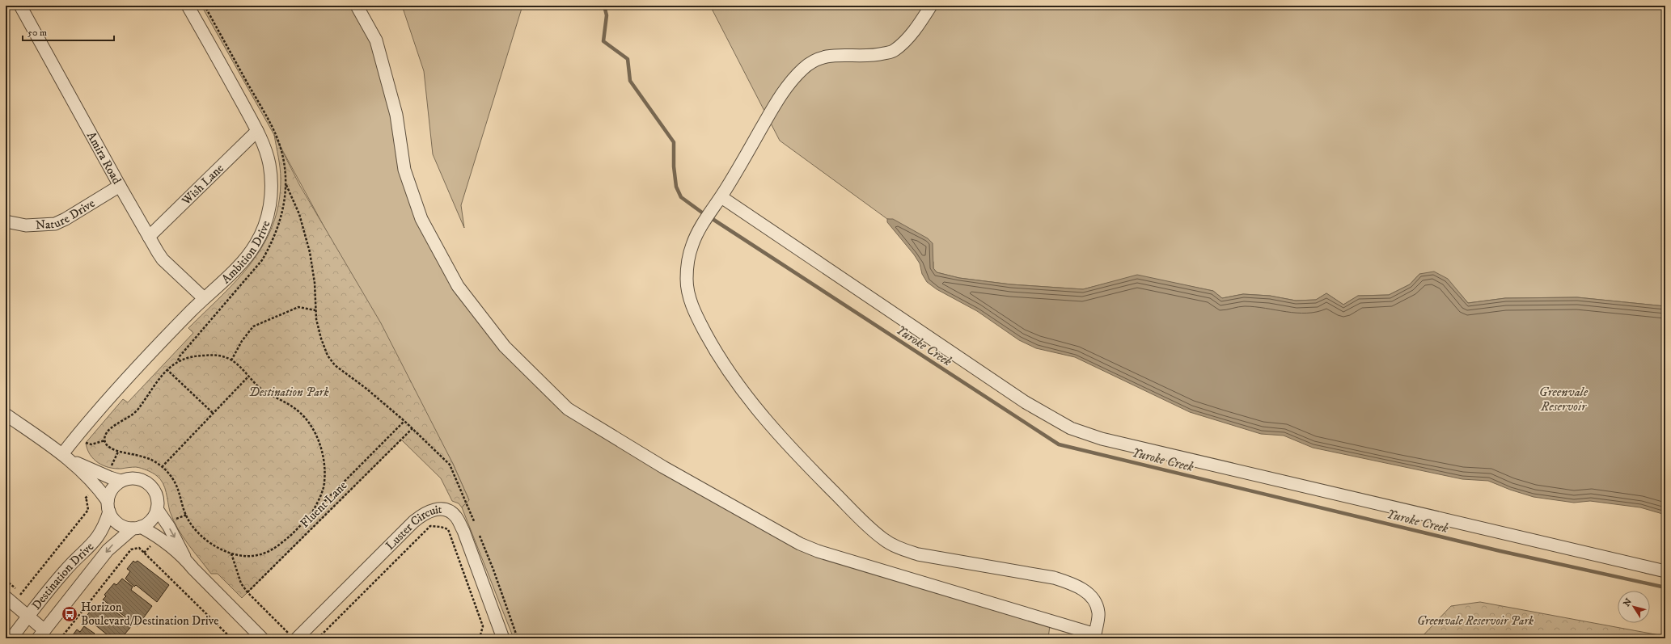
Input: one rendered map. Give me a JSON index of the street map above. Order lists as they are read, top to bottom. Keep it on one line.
{"streets":{"street":["Amira Road","Wish Lane","Nature Drive","Ambition Drive","Luster Circuit","Destination Drive"],"path":["Fluent Lane"]},"crossings":[["Amira Road","Wish Lane"],["Amira Road","Nature Drive"],["Amira Road","Ambition Drive"],["Wish Lane","Ambition Drive"]],"water":["Yuroke Creek","Greenvale Reservoir"],"parks":["Destination Park","Greenvale Reservoir Park"],"places":{"bus stop":["Horizon Boulevard/Destination Drive"]},"scale_bar":"50 m","north":"top left"}
